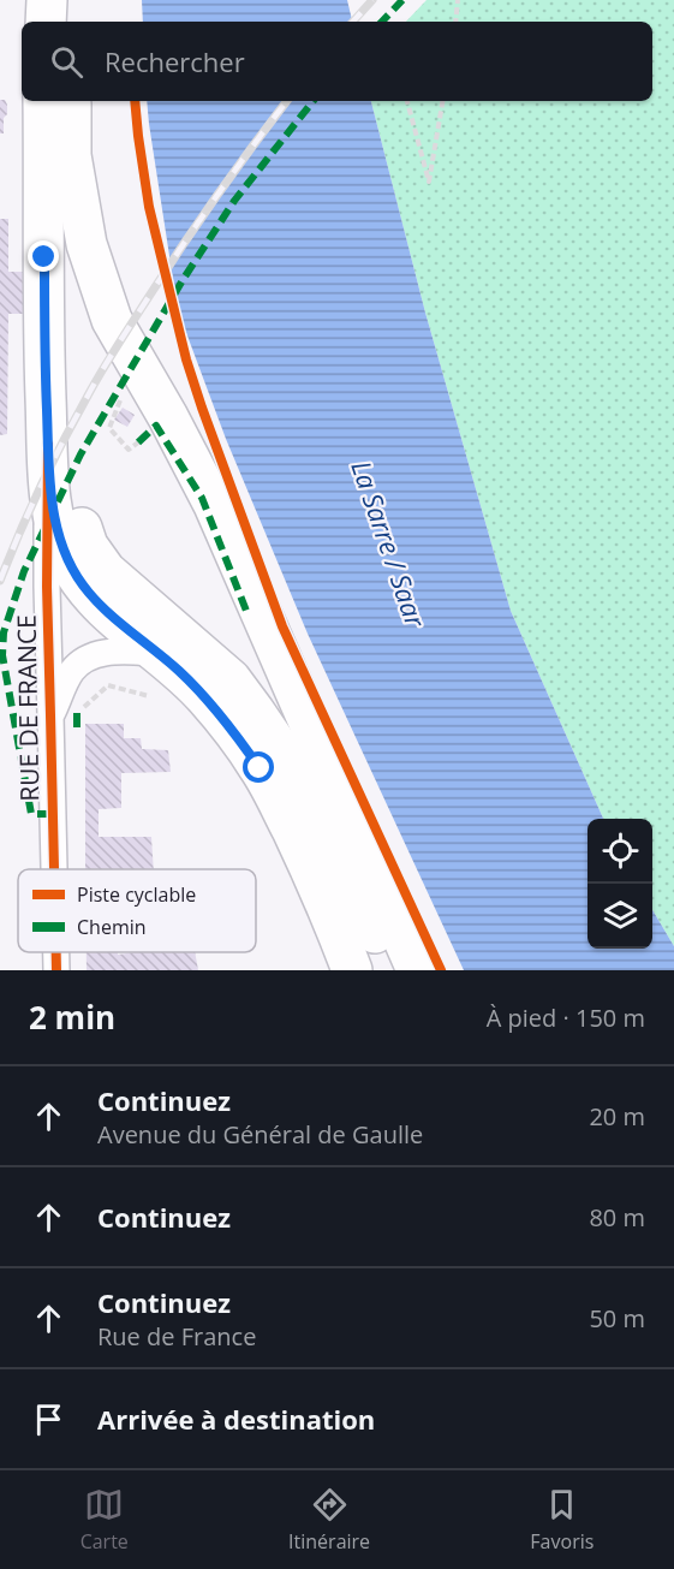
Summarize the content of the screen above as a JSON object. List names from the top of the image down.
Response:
{
  "streets": {
    "main road": ["RUE DE FRANCE"]
  },
  "water": ["La Sarre / Saar"],
  "legend": ["Piste cyclable", "Chemin"],
  "page": {
    "search": "Rechercher",
    "heading": ["2 min", "À pied · 150 m"],
    "list": [
      ["Continuez", "Avenue du Général de Gaulle", "20 m"],
      ["Continuez", "80 m"],
      ["Continuez", "Rue de France", "50 m"],
      "Arrivée à destination"
    ],
    "nav": ["Carte", "Itinéraire", "Favoris"]
  }
}
